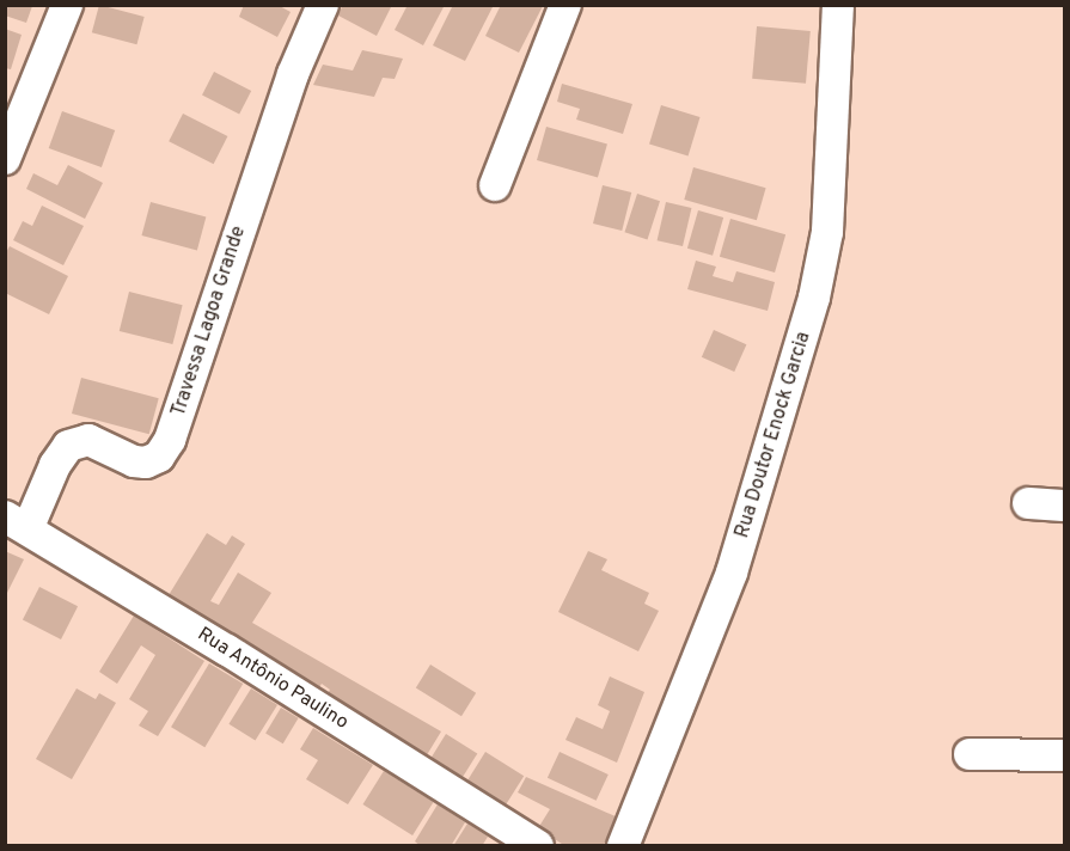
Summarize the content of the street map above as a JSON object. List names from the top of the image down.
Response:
{
  "streets": {
    "street": ["Travessa Lagoa Grande", "Rua Doutor Enock Garcia", "Rua Antônio Paulino"]
  },
  "crossings": [
    ["Travessa Lagoa Grande", "Rua Antônio Paulino"]
  ]
}
